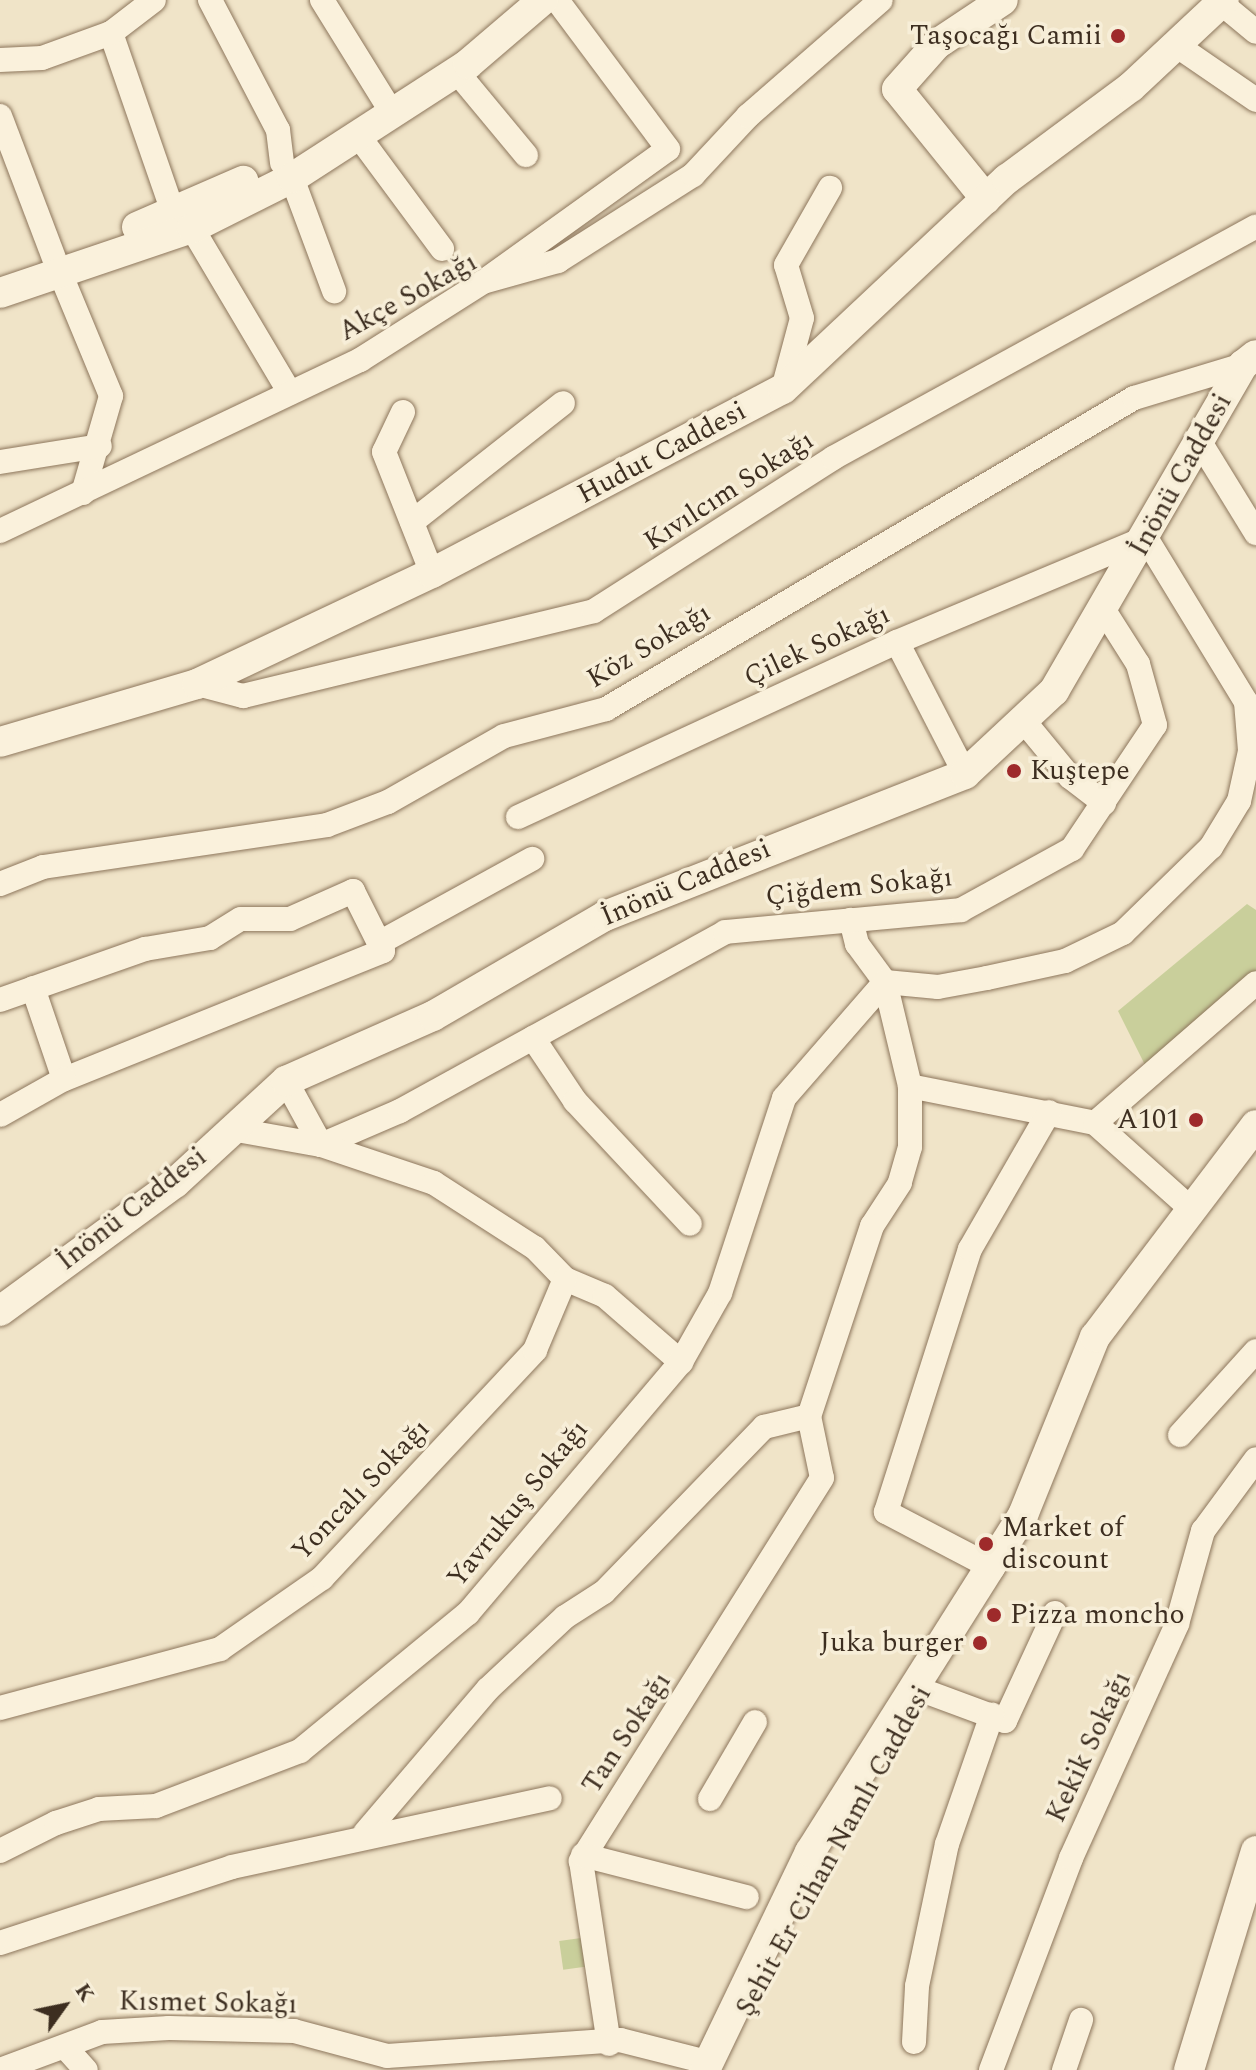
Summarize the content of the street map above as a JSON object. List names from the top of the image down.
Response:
{
  "streets": {
    "street": [
      "Akçe Sokağı",
      "Hudut Caddesi",
      "İnönü Caddesi",
      "Kıvılcım Sokağı",
      "Köz Sokağı",
      "Çilek Sokağı",
      "Çiğdem Sokağı",
      "Yoncalı Sokağı",
      "Yavrukuş Sokağı",
      "Tan Sokağı",
      "Kekik Sokağı",
      "Şehit Er Cihan Namlı Caddesi",
      "Kısmet Sokağı"
    ]
  },
  "crossings": [
    ["Hudut Caddesi", "Kıvılcım Sokağı"],
    ["İnönü Caddesi", "Köz Sokağı"],
    ["İnönü Caddesi", "Çilek Sokağı"],
    ["İnönü Caddesi", "Çiğdem Sokağı"],
    ["Şehit Er Cihan Namlı Caddesi", "Kısmet Sokağı"]
  ],
  "places": [
    "Taşocağı Camii",
    "Kuştepe",
    "A101",
    "Market of discount",
    "Pizza moncho",
    "Juka burger"
  ],
  "north": "top right"
}
